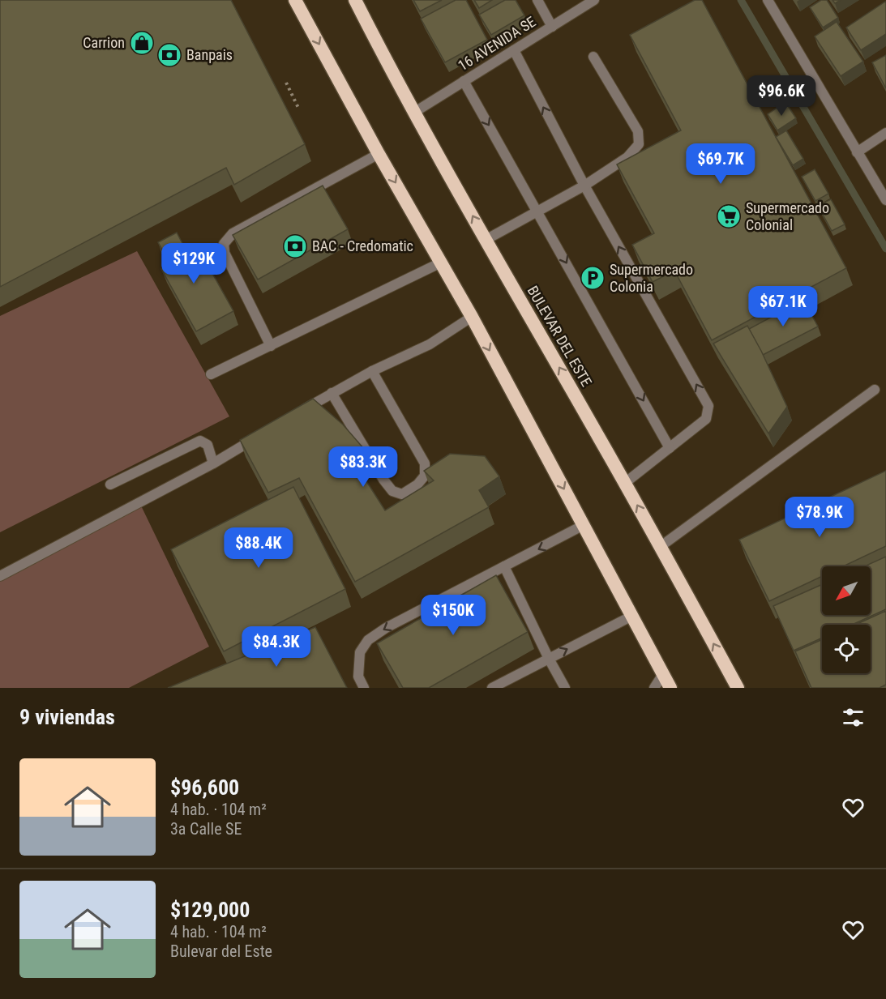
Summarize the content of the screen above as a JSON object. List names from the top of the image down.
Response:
{
  "streets": {
    "highway": ["BULEVAR DEL ESTE"],
    "street": ["16 AVENIDA SE"]
  },
  "crossings": [
    ["16 AVENIDA SE", "BULEVAR DEL ESTE"]
  ],
  "places": {
    "shop": ["Carrion"],
    "bank": ["Banpais", "BAC - Credomatic"],
    "supermarket": ["Supermercado Colonial"],
    "parking": ["Supermercado Colonia"]
  },
  "north": "bottom left",
  "page": {
    "price": [
      "$96.6K",
      "$69.7K",
      "$129K",
      "$67.1K",
      "$83.3K",
      "$78.9K",
      "$88.4K",
      "$150K",
      "$84.3K"
    ],
    "heading": "9 viviendas",
    "list": [
      {
        "name": "$96,600",
        "note": "4 hab. · 104 m² · 3a Calle SE"
      },
      {
        "name": "$129,000",
        "note": "4 hab. · 104 m² · Bulevar del Este"
      }
    ]
  }
}
